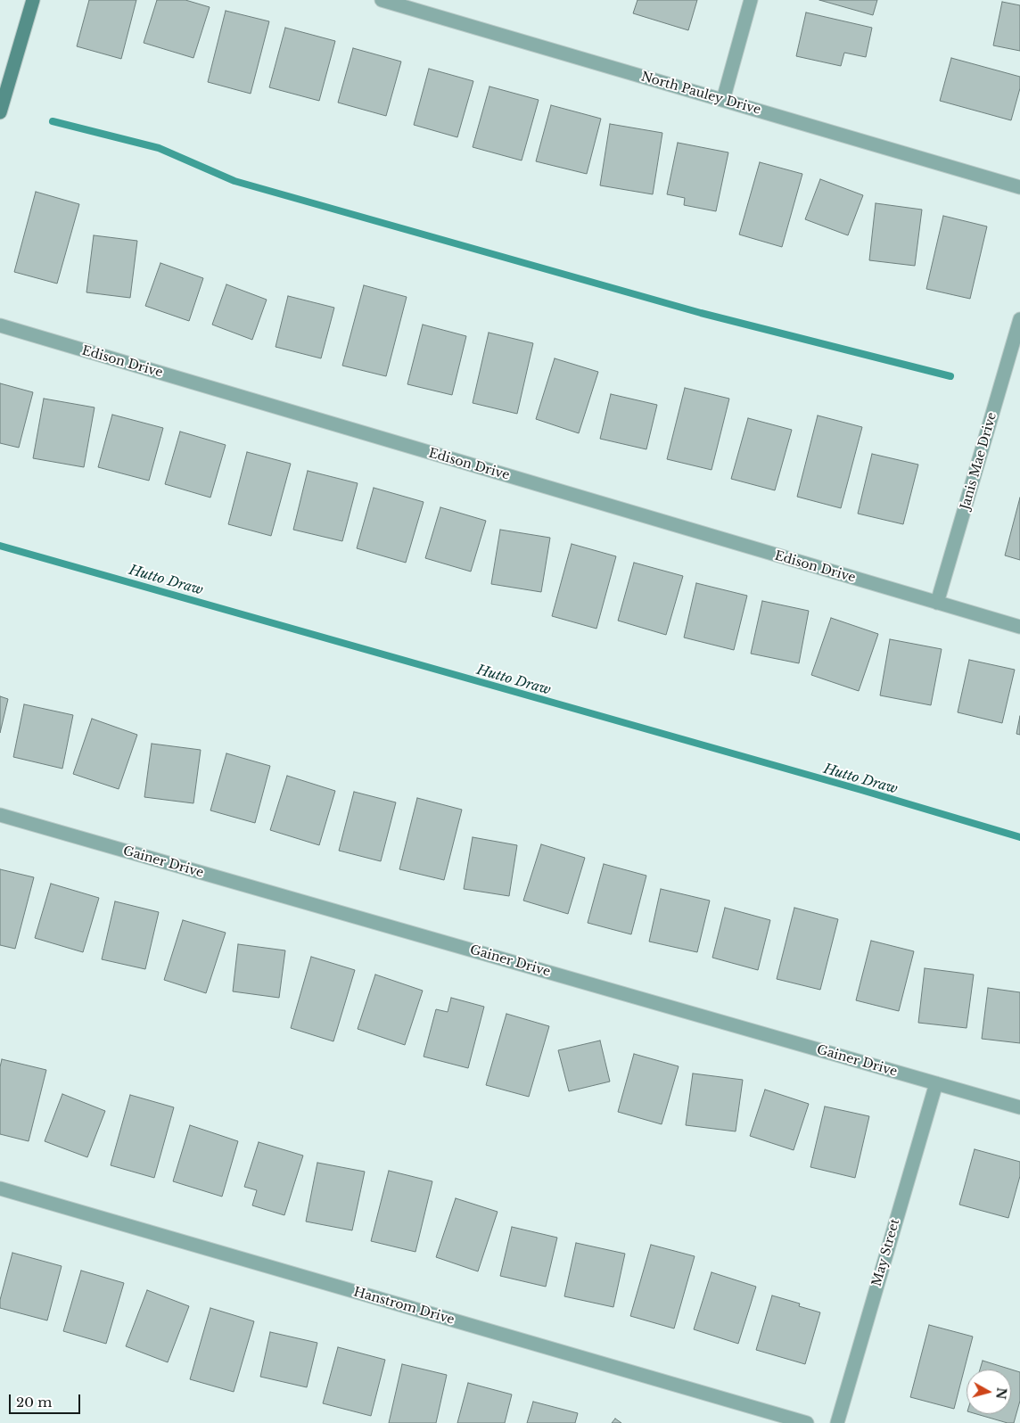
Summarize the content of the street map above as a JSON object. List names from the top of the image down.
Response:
{
  "streets": {
    "street": [
      "North Pauley Drive",
      "Edison Drive",
      "Janis Mae Drive",
      "Gainer Drive",
      "May Street",
      "Hanstrom Drive"
    ]
  },
  "crossings": [
    ["Edison Drive", "Janis Mae Drive"],
    ["Gainer Drive", "May Street"]
  ],
  "water": ["Hutto Draw"],
  "scale_bar": "20 m",
  "north": "right"
}
